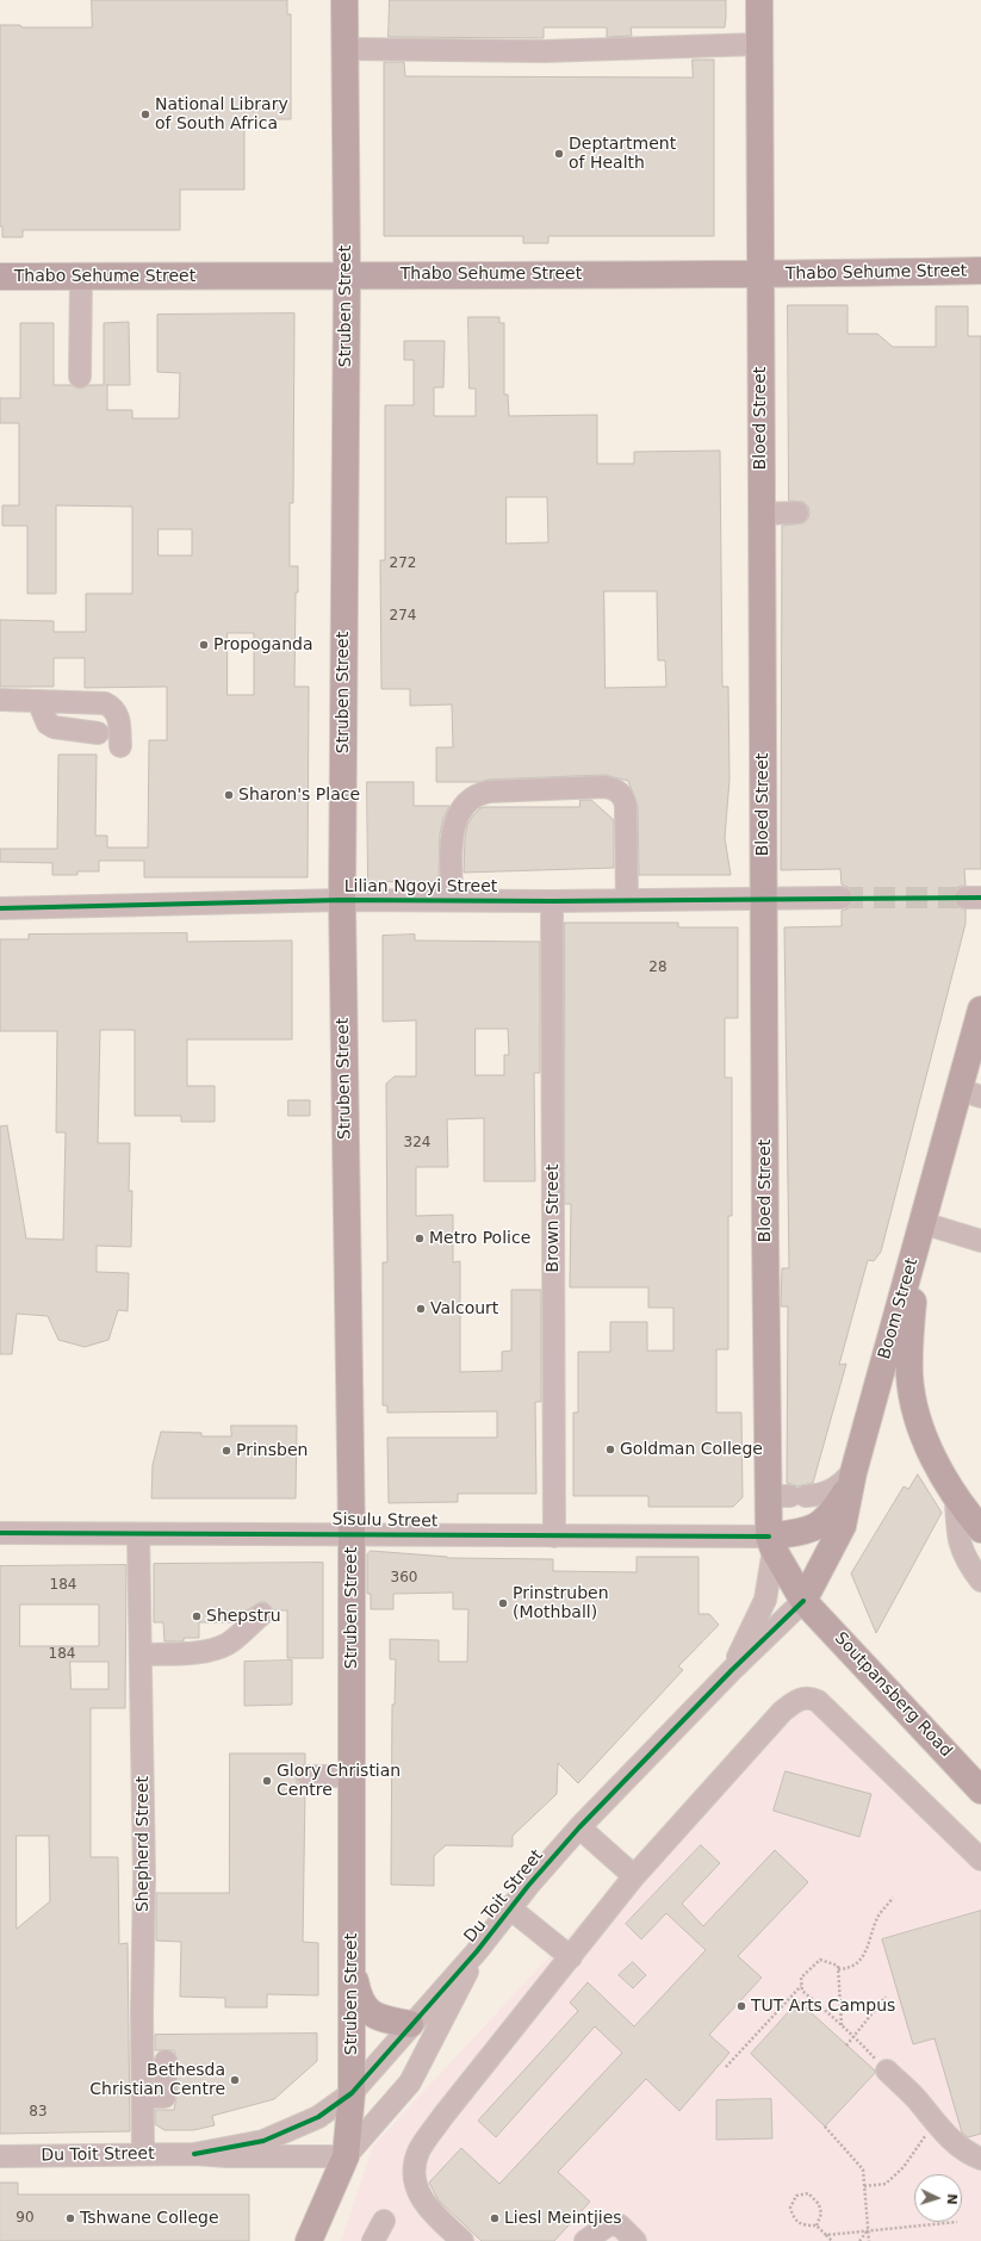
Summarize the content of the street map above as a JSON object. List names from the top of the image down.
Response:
{
  "streets": {
    "main road": [
      "Thabo Sehume Street",
      "Struben Street",
      "Bloed Street",
      "Boom Street",
      "Soutpansberg Road"
    ],
    "street": [
      "Lilian Ngoyi Street",
      "Brown Street",
      "Sisulu Street",
      "Shepherd Street",
      "Du Toit Street"
    ]
  },
  "crossings": [
    ["Thabo Sehume Street", "Struben Street"],
    ["Thabo Sehume Street", "Bloed Street"],
    ["Struben Street", "Lilian Ngoyi Street"],
    ["Struben Street", "Sisulu Street"],
    ["Struben Street", "Du Toit Street"],
    ["Bloed Street", "Lilian Ngoyi Street"],
    ["Bloed Street", "Sisulu Street"],
    ["Bloed Street", "Du Toit Street"],
    ["Lilian Ngoyi Street", "Brown Street"],
    ["Brown Street", "Sisulu Street"],
    ["Boom Street", "Soutpansberg Road"],
    ["Boom Street", "Du Toit Street"],
    ["Sisulu Street", "Shepherd Street"],
    ["Sisulu Street", "Du Toit Street"],
    ["Soutpansberg Road", "Du Toit Street"],
    ["Shepherd Street", "Du Toit Street"]
  ],
  "places": [
    "National Library of South Africa",
    "Deptartment of Health",
    "Propoganda",
    "Sharon's Place",
    "Metro Police",
    "Valcourt",
    "Goldman College",
    "Prinsben",
    "Prinstruben (Mothball)",
    "Shepstru",
    "Glory Christian Centre",
    "TUT Arts Campus",
    "Bethesda Christian Centre",
    "Tshwane College",
    "Liesl Meintjies"
  ],
  "house_numbers": [
    "272",
    "274",
    "28",
    "324",
    "360",
    "184",
    "184",
    "83",
    "90"
  ],
  "north": "right"
}
